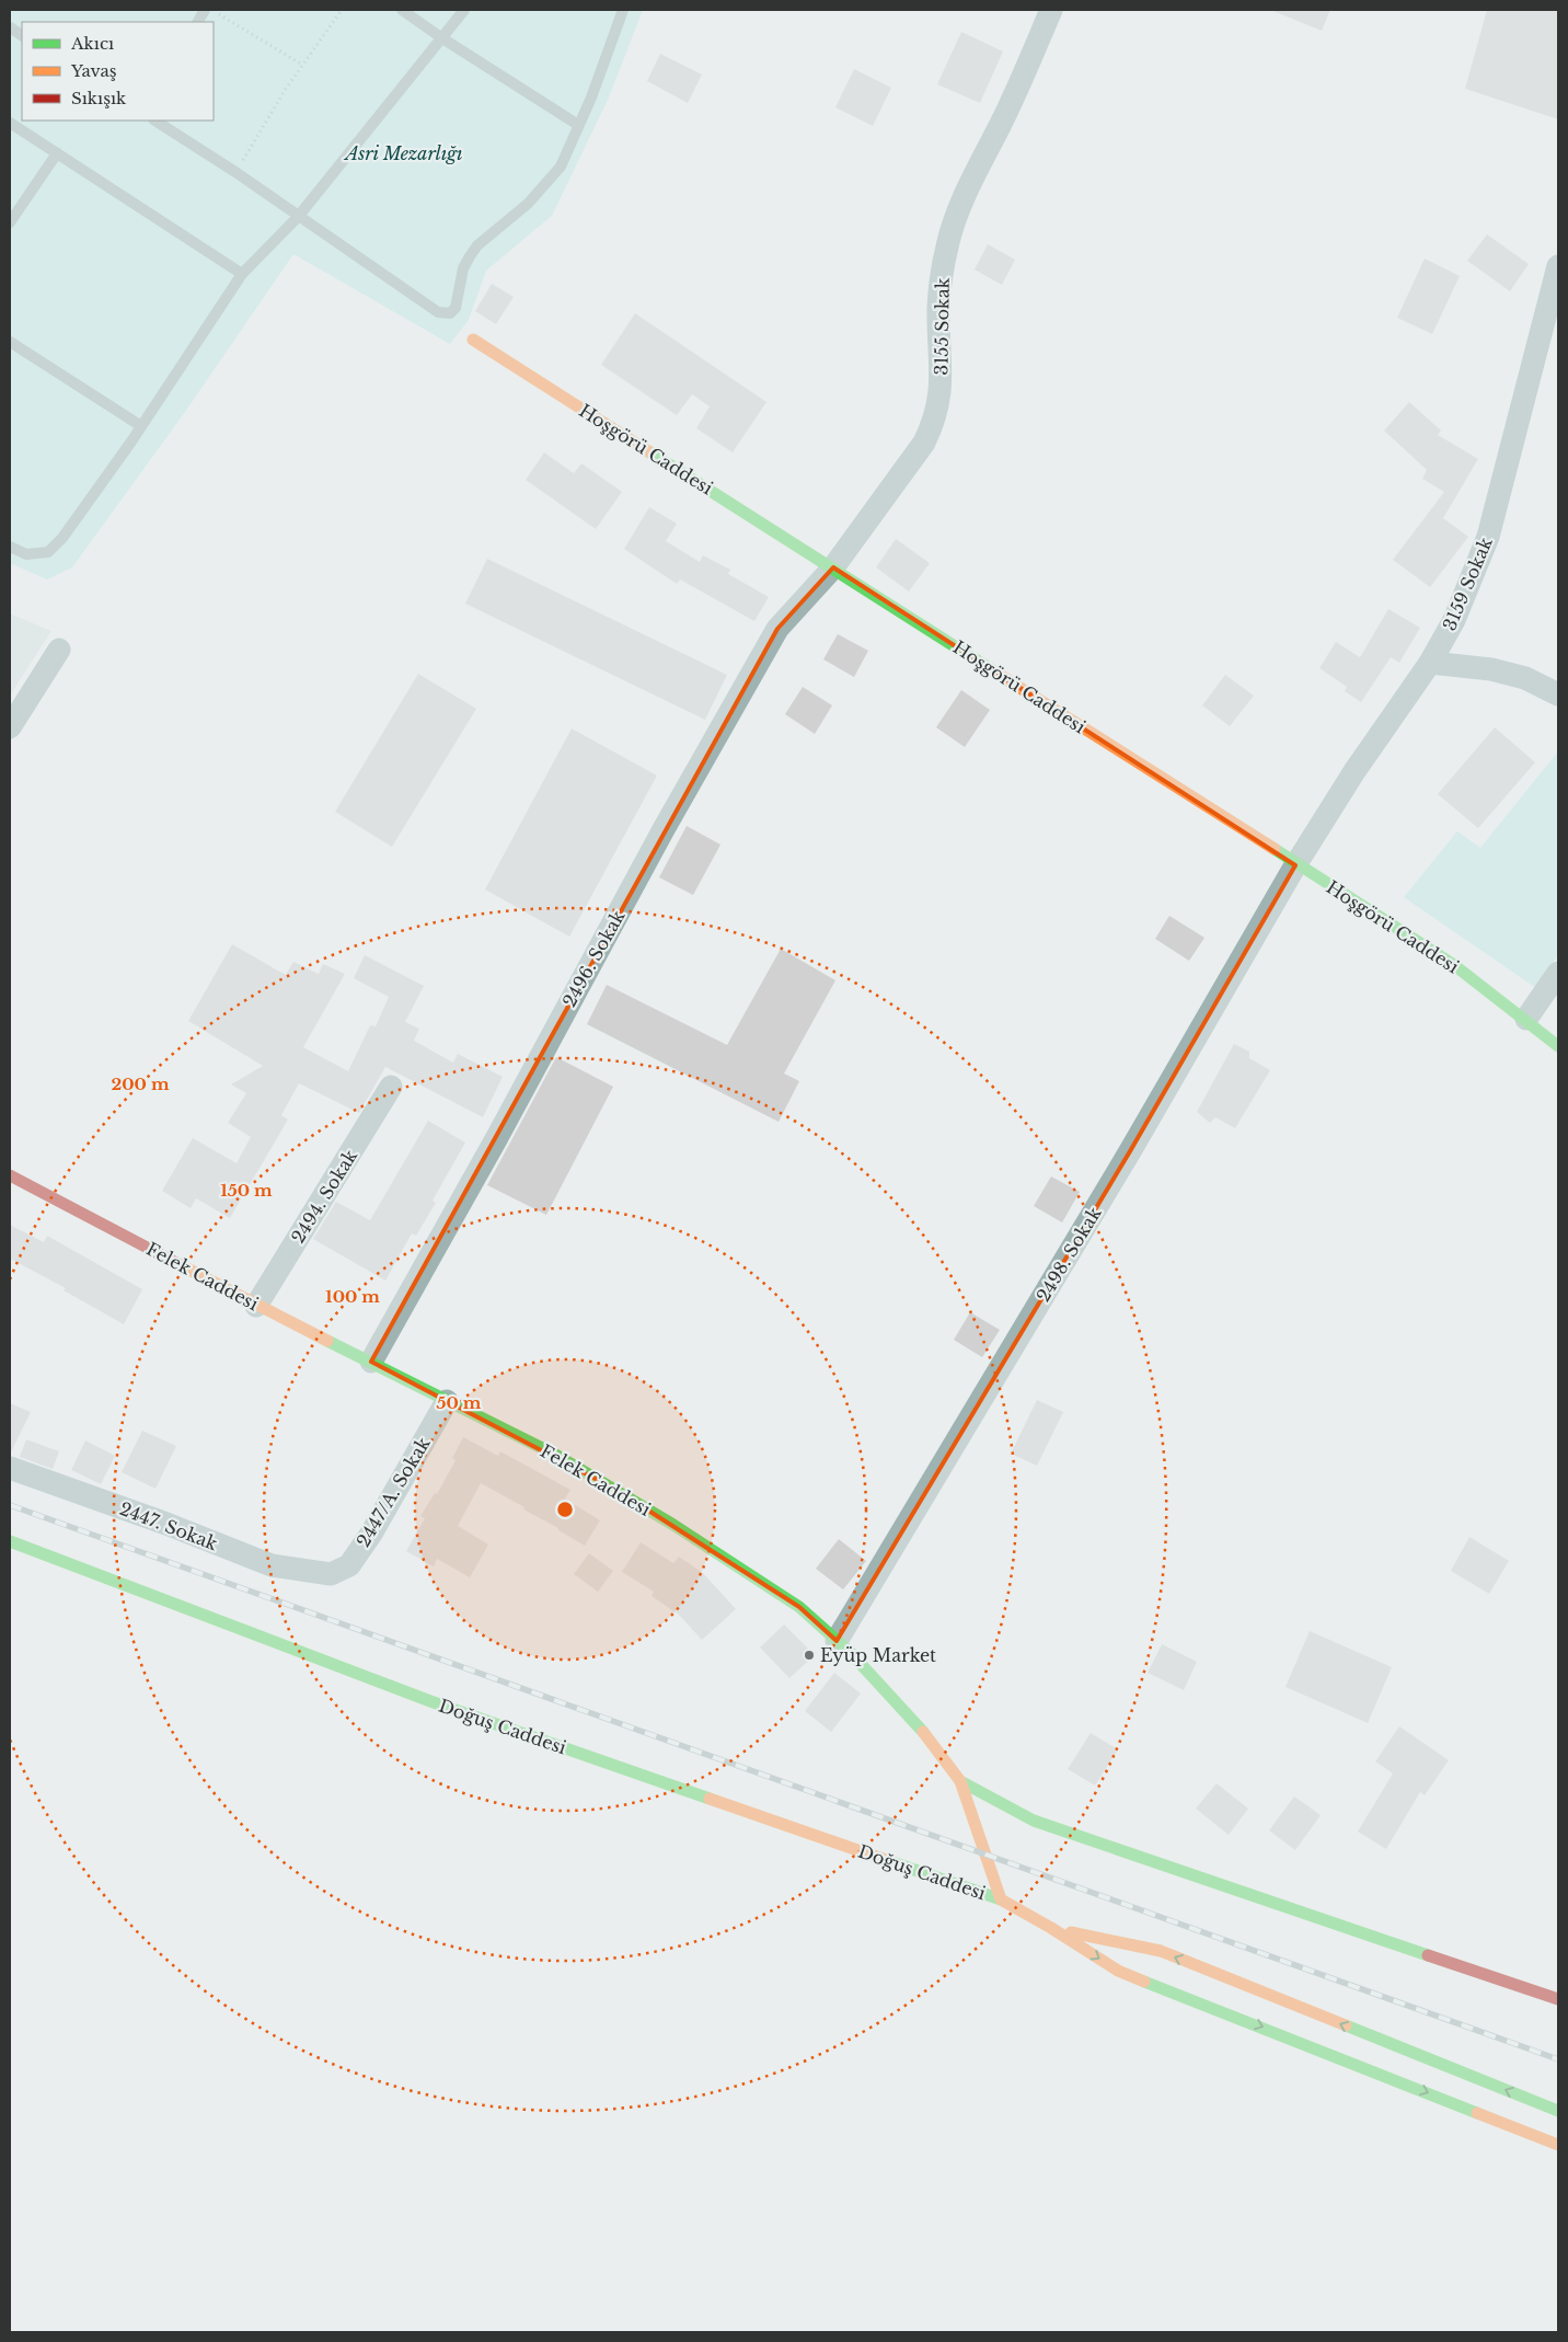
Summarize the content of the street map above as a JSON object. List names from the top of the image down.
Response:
{
  "streets": {
    "street": [
      "3155 Sokak",
      "Hoşgörü Caddesi",
      "3159 Sokak",
      "2496. Sokak",
      "2494. Sokak",
      "2498. Sokak",
      "Felek Caddesi",
      "2447/A. Sokak",
      "2447. Sokak",
      "Doğuş Caddesi"
    ]
  },
  "crossings": [
    ["3155 Sokak", "Hoşgörü Caddesi"],
    ["3155 Sokak", "2496. Sokak"],
    ["Hoşgörü Caddesi", "3159 Sokak"],
    ["Hoşgörü Caddesi", "2496. Sokak"],
    ["Hoşgörü Caddesi", "2498. Sokak"],
    ["3159 Sokak", "2498. Sokak"],
    ["2496. Sokak", "Felek Caddesi"],
    ["2494. Sokak", "Felek Caddesi"],
    ["2498. Sokak", "Felek Caddesi"],
    ["Felek Caddesi", "2447/A. Sokak"],
    ["Felek Caddesi", "Doğuş Caddesi"],
    ["2447/A. Sokak", "2447. Sokak"]
  ],
  "parks": ["Asri Mezarlığı"],
  "places": ["Eyüp Market"],
  "legend": ["Akıcı", "Yavaş", "Sıkışık"],
  "rings": [
    "200 m",
    "150 m",
    "100 m",
    "50 m"
  ]
}
